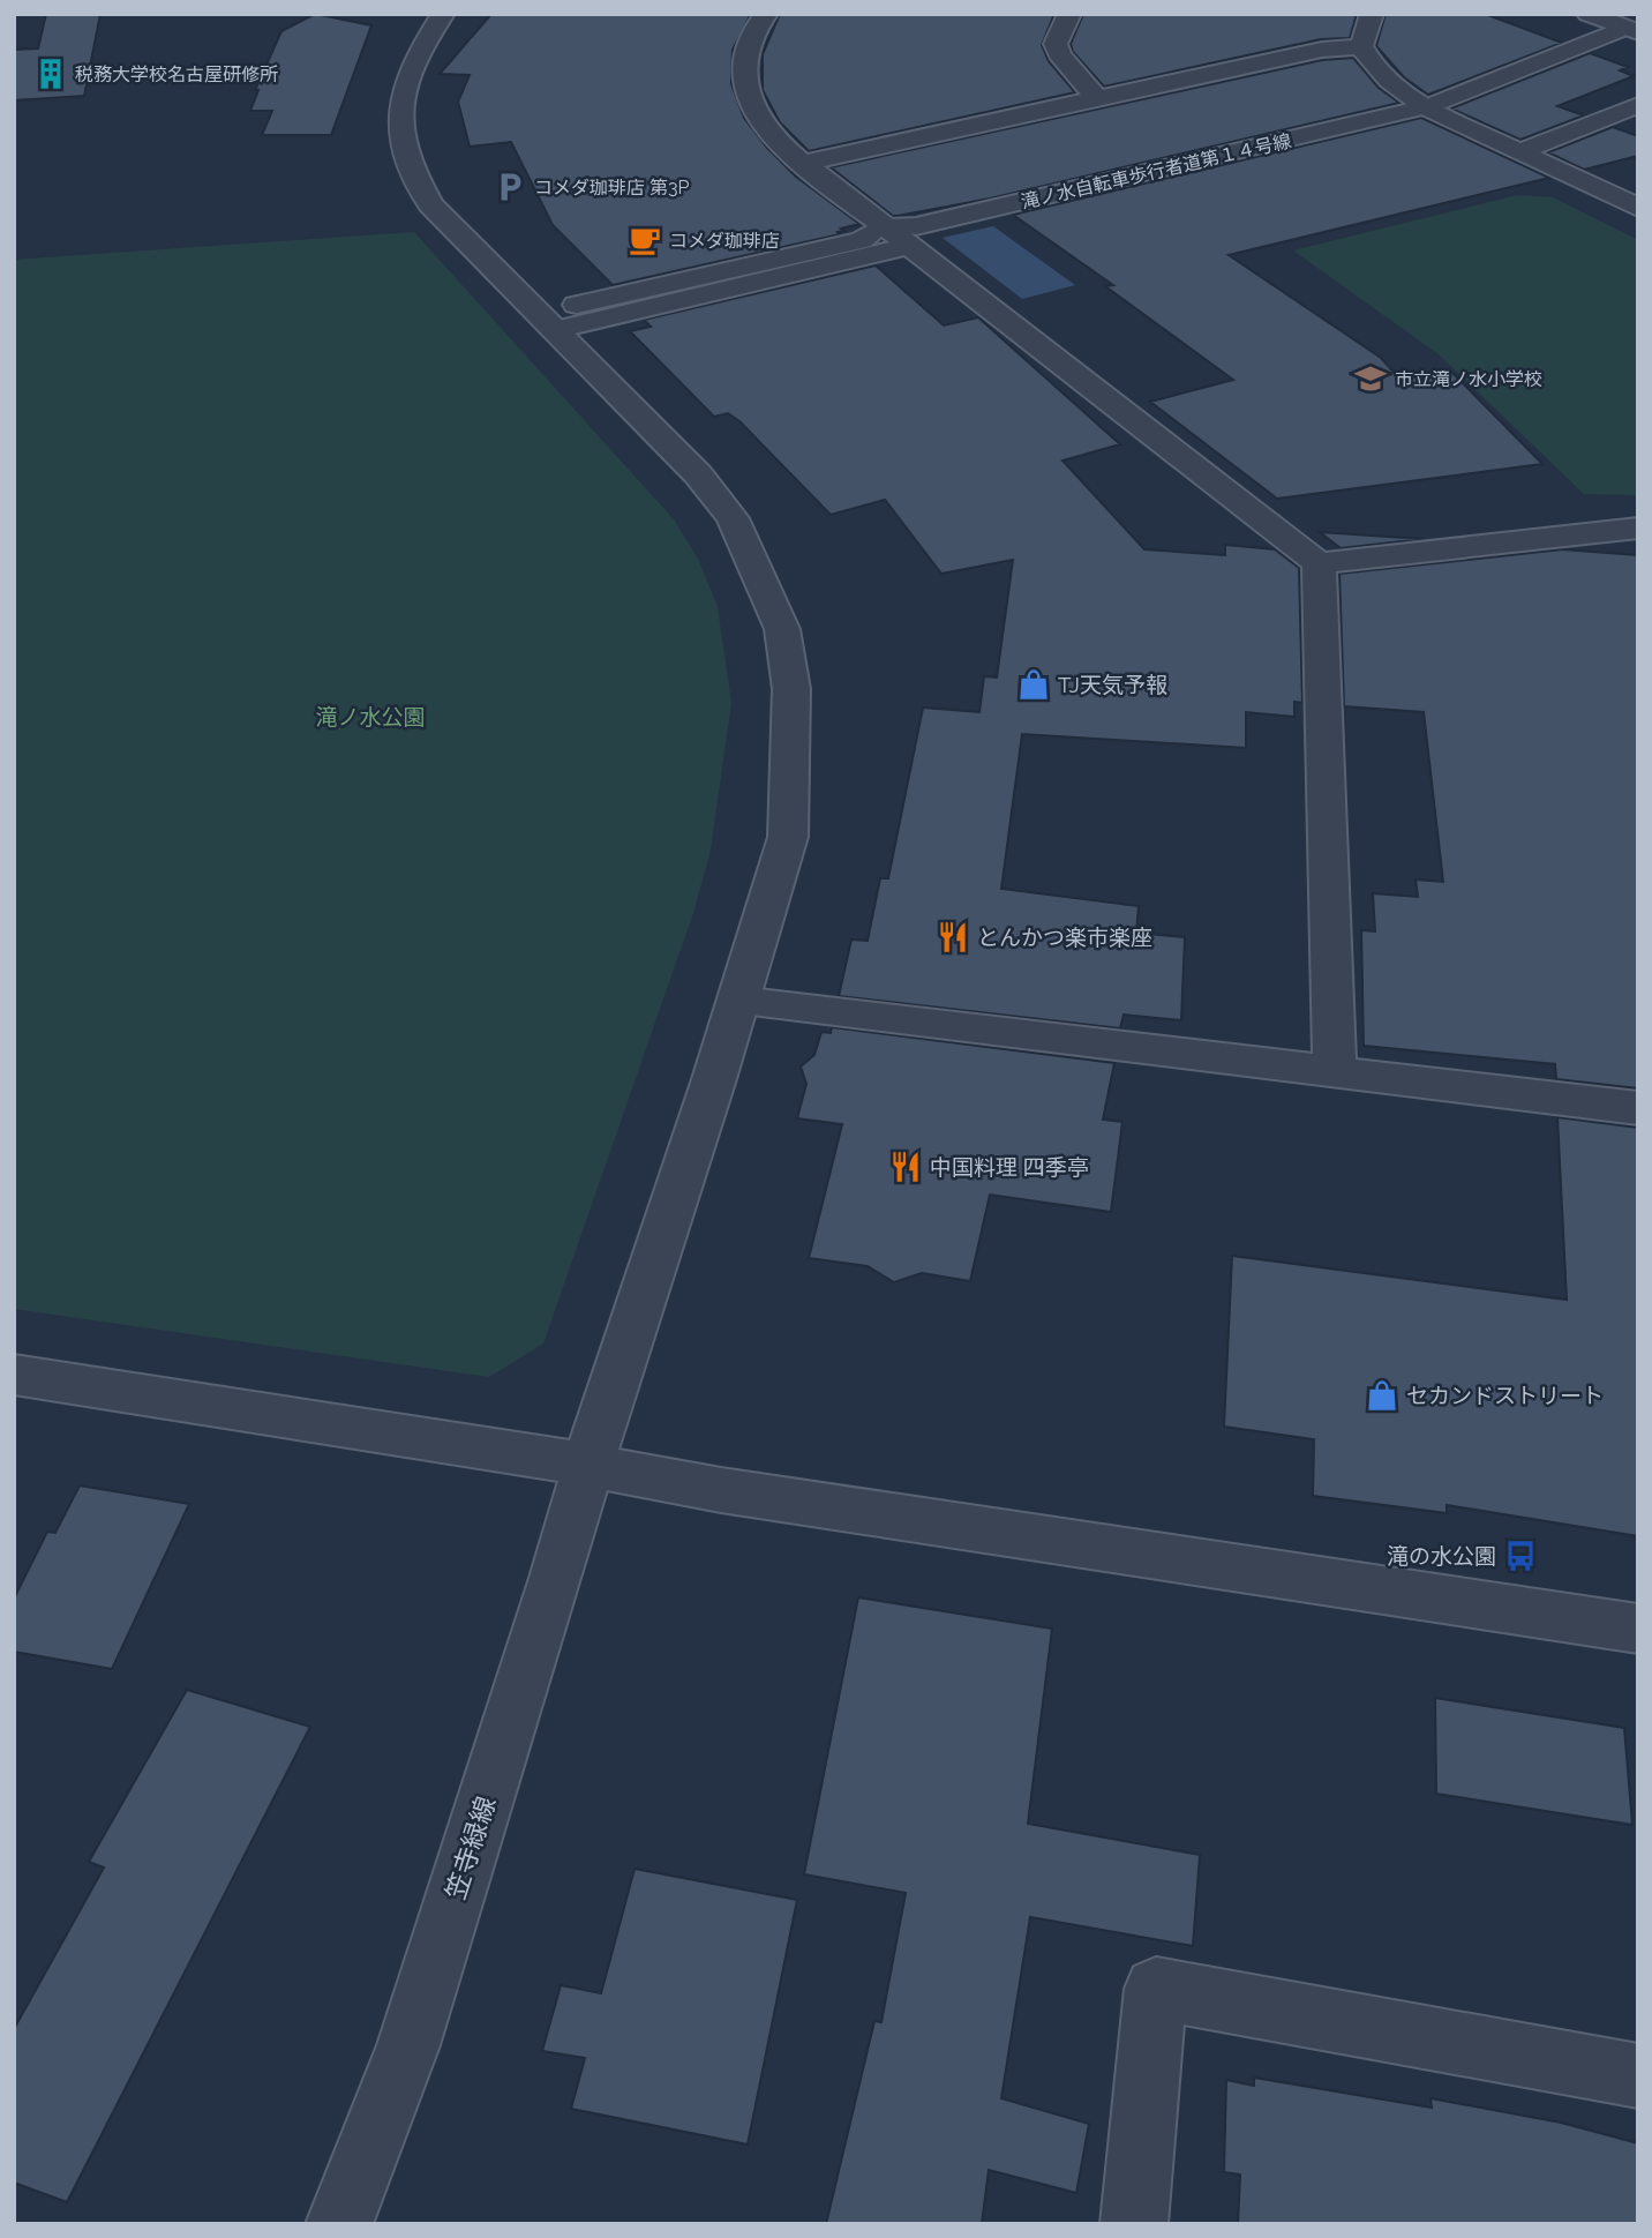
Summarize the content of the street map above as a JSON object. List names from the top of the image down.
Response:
{
  "streets": {
    "street": ["滝ノ水自転車歩行者道第１４号線", "笠寺緑線"]
  },
  "parks": ["滝ノ水公園"],
  "places": {
    "building": ["税務大学校名古屋研修所"],
    "parking": ["コメダ珈琲店 第3P"],
    "cafe": ["コメダ珈琲店"],
    "school or university": ["市立滝ノ水小学校"],
    "shop": ["TJ天気予報", "セカンドストリート"],
    "restaurant": ["とんかつ楽市楽座", "中国料理 四季亭"],
    "bus stop": ["滝の水公園"]
  }
}
